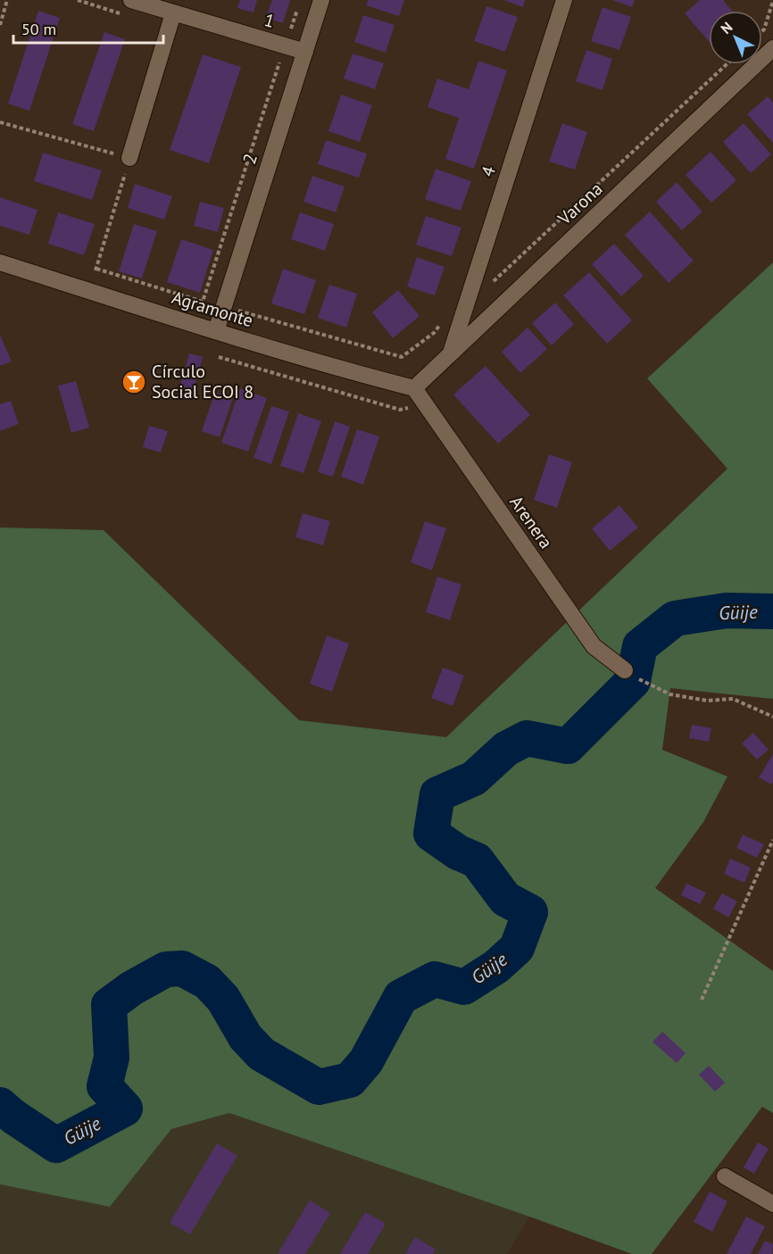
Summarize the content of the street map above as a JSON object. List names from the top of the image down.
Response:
{
  "streets": {
    "street": [
      "1",
      "2",
      "4",
      "Varona",
      "Agramonte",
      "Arenera"
    ]
  },
  "crossings": [
    ["1", "2"],
    ["2", "Agramonte"],
    ["4", "Varona"],
    ["Varona", "Agramonte"],
    ["Varona", "Arenera"],
    ["Agramonte", "Arenera"]
  ],
  "water": ["Güije"],
  "places": {
    "bar": ["Círculo Social ECOI 8"]
  },
  "scale_bar": "50 m",
  "north": "top left"
}
